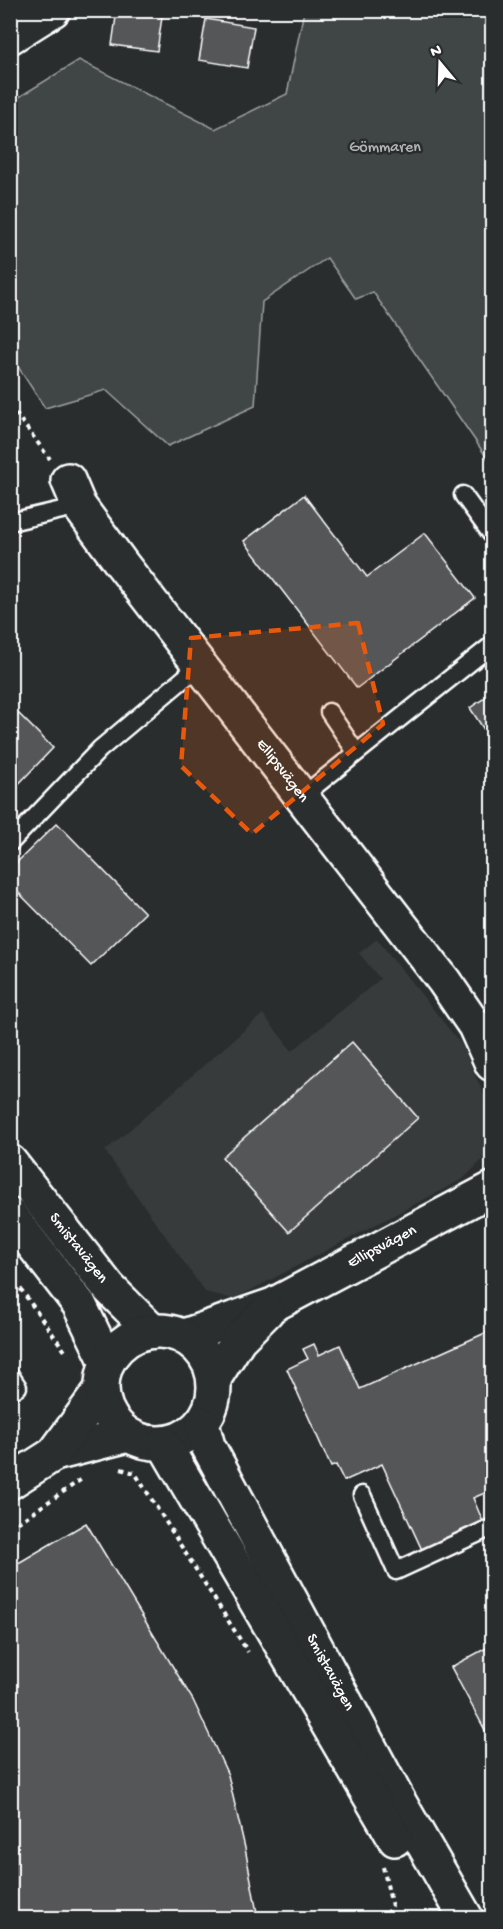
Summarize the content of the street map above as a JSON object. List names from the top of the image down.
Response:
{
  "streets": {
    "street": ["Ellipsvägen", "Smistavägen"]
  },
  "crossings": [
    ["Ellipsvägen", "Smistavägen"]
  ],
  "parks": ["Gömmaren"],
  "north": "top"
}
